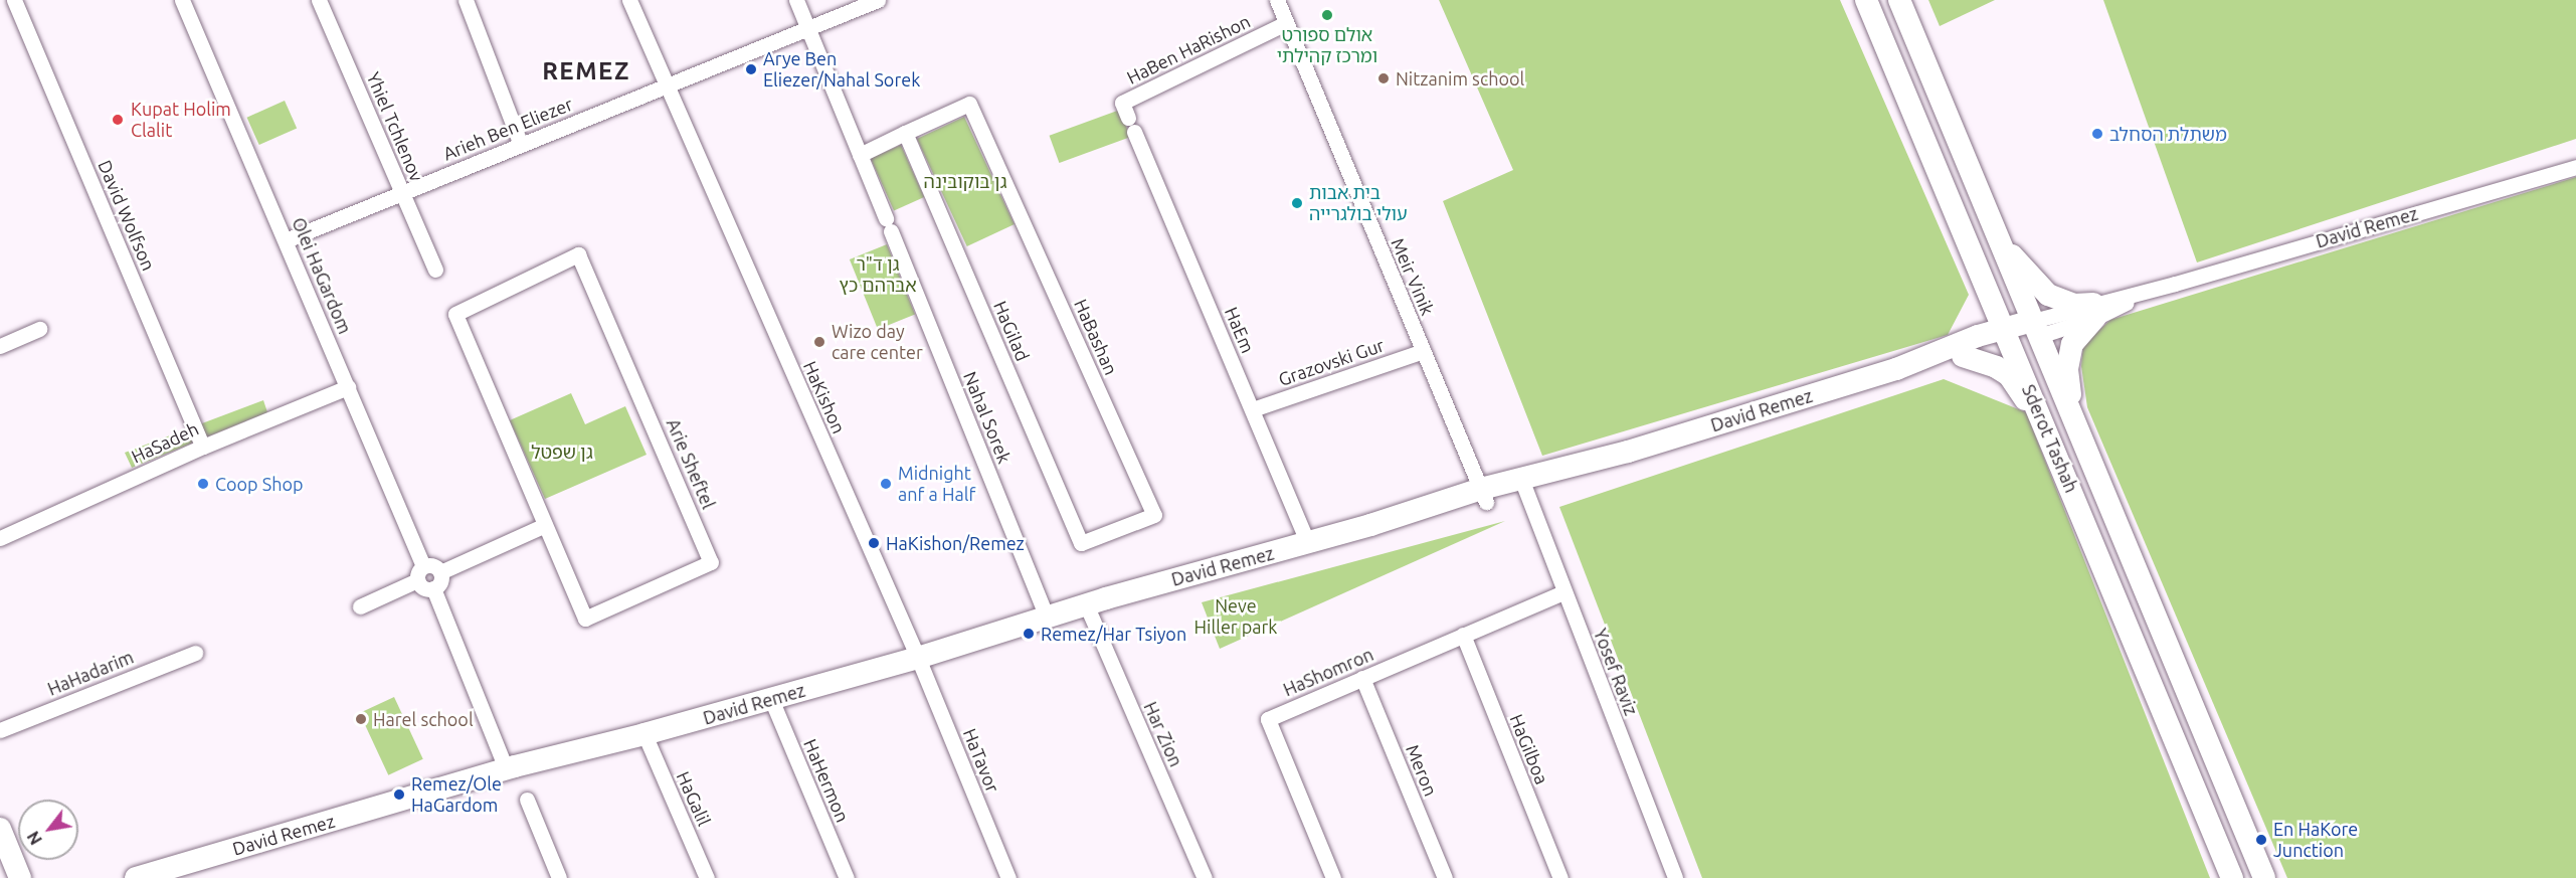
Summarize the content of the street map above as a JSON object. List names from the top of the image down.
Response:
{
  "streets": {
    "main road": ["David Remez", "Sderot Tashah"],
    "street": [
      "HaBen HaRishon",
      "Yhiel Tchlenov",
      "Arieh Ben Eliezer",
      "David Wolfson",
      "Olei HaGardom",
      "Meir Vinik",
      "HaEm",
      "HaGilad",
      "HaBashan",
      "Grazovski Gur",
      "HaKishon",
      "Nahal Sorek",
      "HaSadeh",
      "Arie Sheftel",
      "HaShomron",
      "Yosef Raviz",
      "HaHadarim",
      "Har Zion",
      "HaGilboa",
      "HaTavor",
      "Meron",
      "HaHermon",
      "HaGalil"
    ]
  },
  "crossings": [
    ["HaBen HaRishon", "Meir Vinik"],
    ["HaBen HaRishon", "HaEm"],
    ["Yhiel Tchlenov", "Arieh Ben Eliezer"],
    ["Arieh Ben Eliezer", "Olei HaGardom"],
    ["Arieh Ben Eliezer", "HaKishon"],
    ["Arieh Ben Eliezer", "Nahal Sorek"],
    ["David Wolfson", "HaSadeh"],
    ["David Remez", "Meir Vinik"],
    ["David Remez", "HaEm"],
    ["David Remez", "HaKishon"],
    ["David Remez", "Nahal Sorek"],
    ["David Remez", "Sderot Tashah"],
    ["David Remez", "Yosef Raviz"],
    ["David Remez", "Har Zion"],
    ["David Remez", "HaTavor"],
    ["David Remez", "HaHermon"],
    ["David Remez", "HaGalil"],
    ["Olei HaGardom", "HaSadeh"],
    ["Meir Vinik", "Grazovski Gur"],
    ["HaEm", "Grazovski Gur"],
    ["HaGilad", "HaBashan"],
    ["HaKishon", "HaTavor"],
    ["HaShomron", "Yosef Raviz"],
    ["HaShomron", "HaGilboa"],
    ["HaShomron", "Meron"]
  ],
  "districts": ["REMEZ"],
  "parks": [
    "גן בוקובינה",
    "גן ד\"ר אברהם כץ",
    "גן שפטל",
    "Neve Hiller park"
  ],
  "places": [
    "אולם ספורט ומרכז קהילתי",
    "Arye Ben Eliezer/Nahal Sorek",
    "Nitzanim school",
    "Kupat Holim Clalit",
    "משתלת הסחלב",
    "בית אבות עולי בולגרייה",
    "Wizo day care center",
    "Coop Shop",
    "Midnight anf a Half",
    "HaKishon/Remez",
    "Remez/Har Tsiyon",
    "Harel school",
    "Remez/Ole HaGardom",
    "En HaKore Junction"
  ],
  "north": "bottom left"
}
